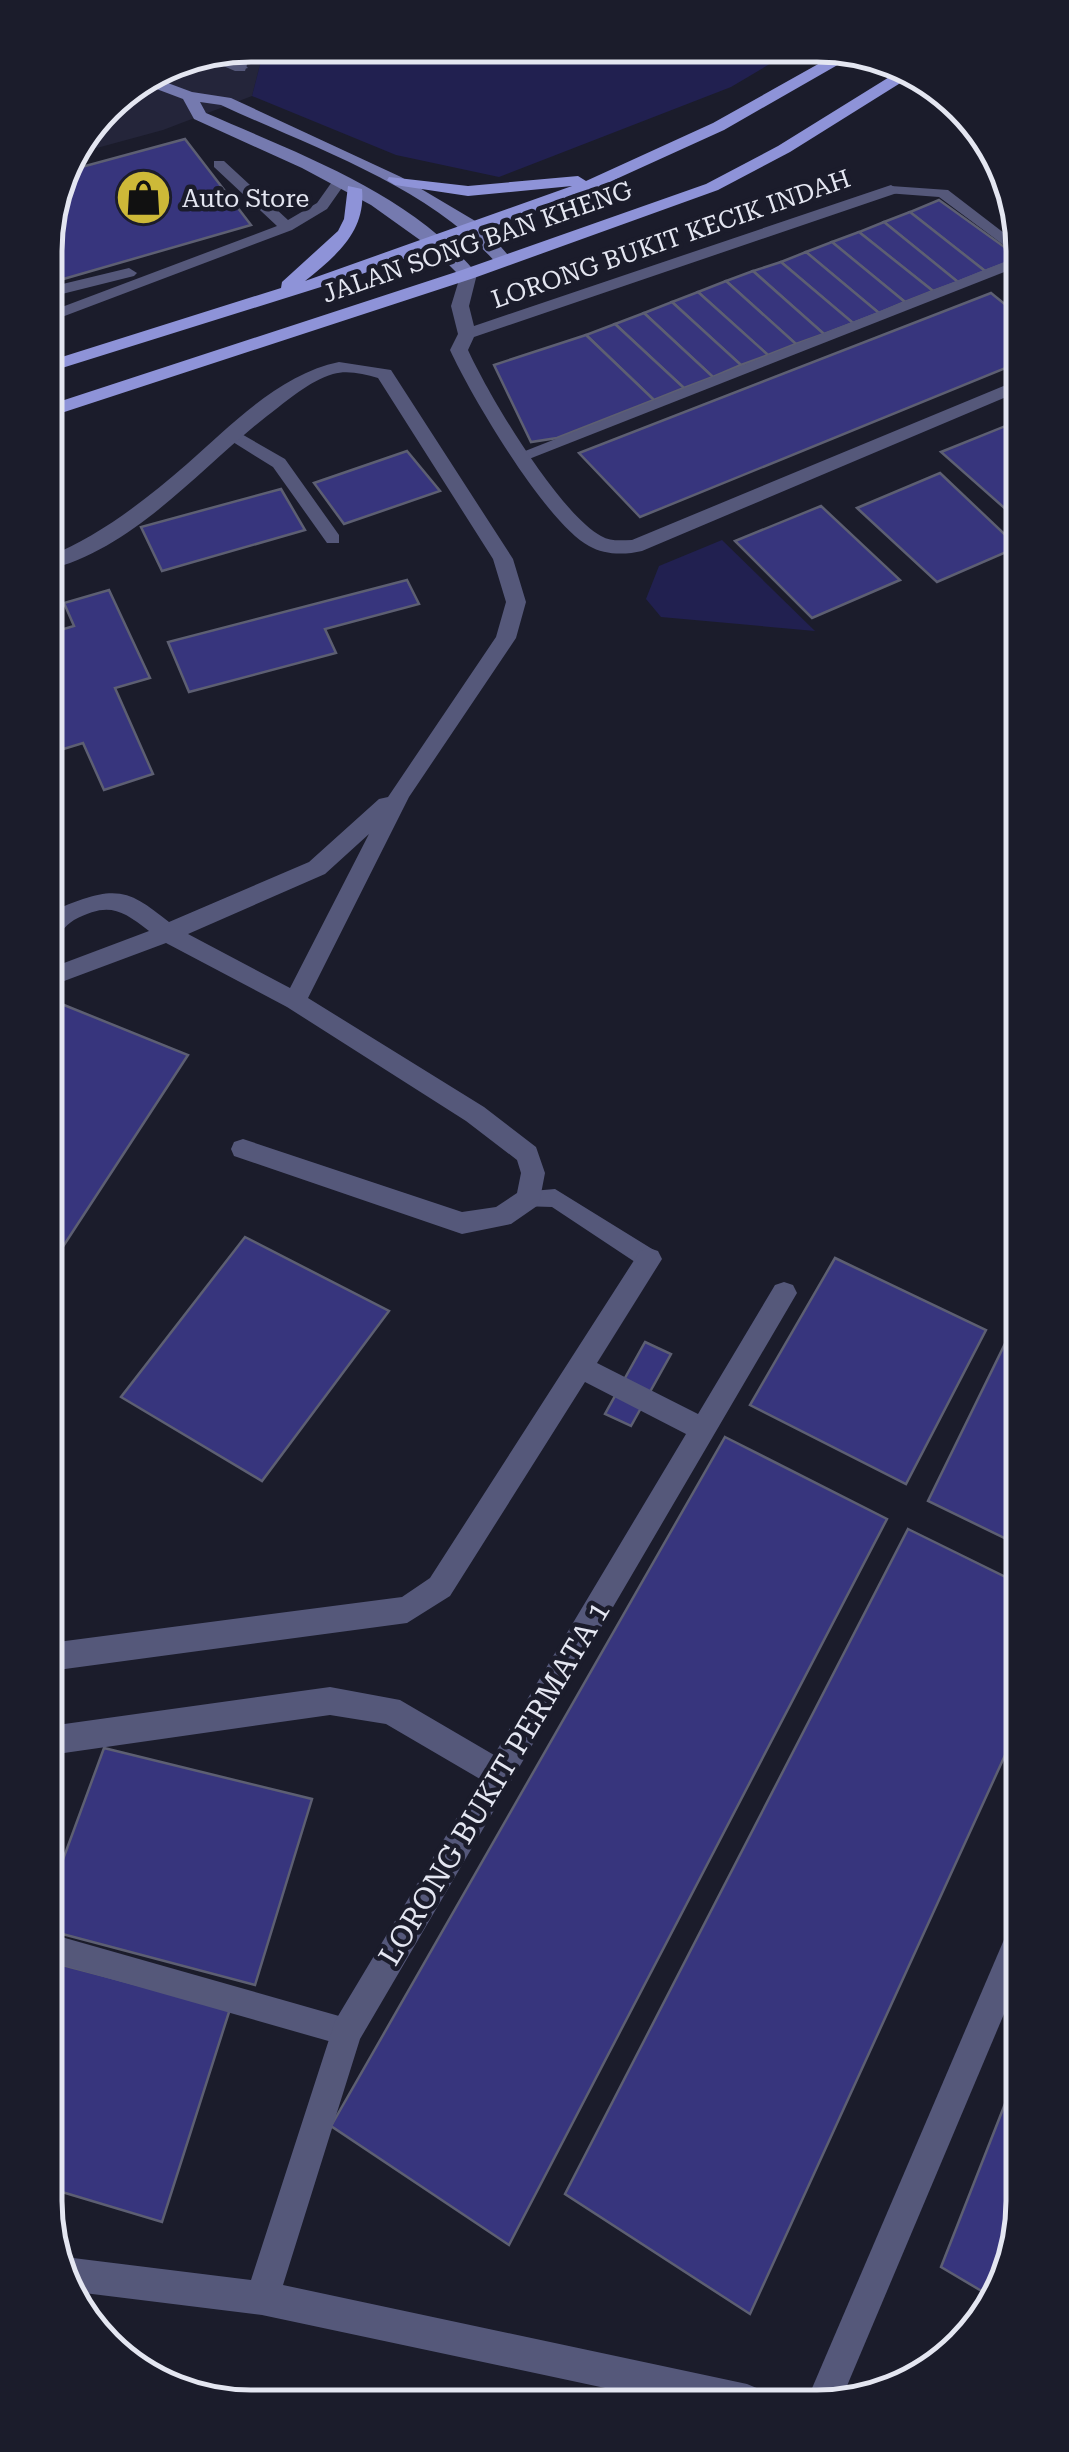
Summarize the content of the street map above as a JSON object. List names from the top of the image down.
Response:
{
  "streets": {
    "main road": ["JALAN SONG BAN KHENG"],
    "street": ["LORONG BUKIT KECIK INDAH", "LORONG BUKIT PERMATA 1"]
  },
  "places": {
    "shop": ["Auto Store"]
  }
}
